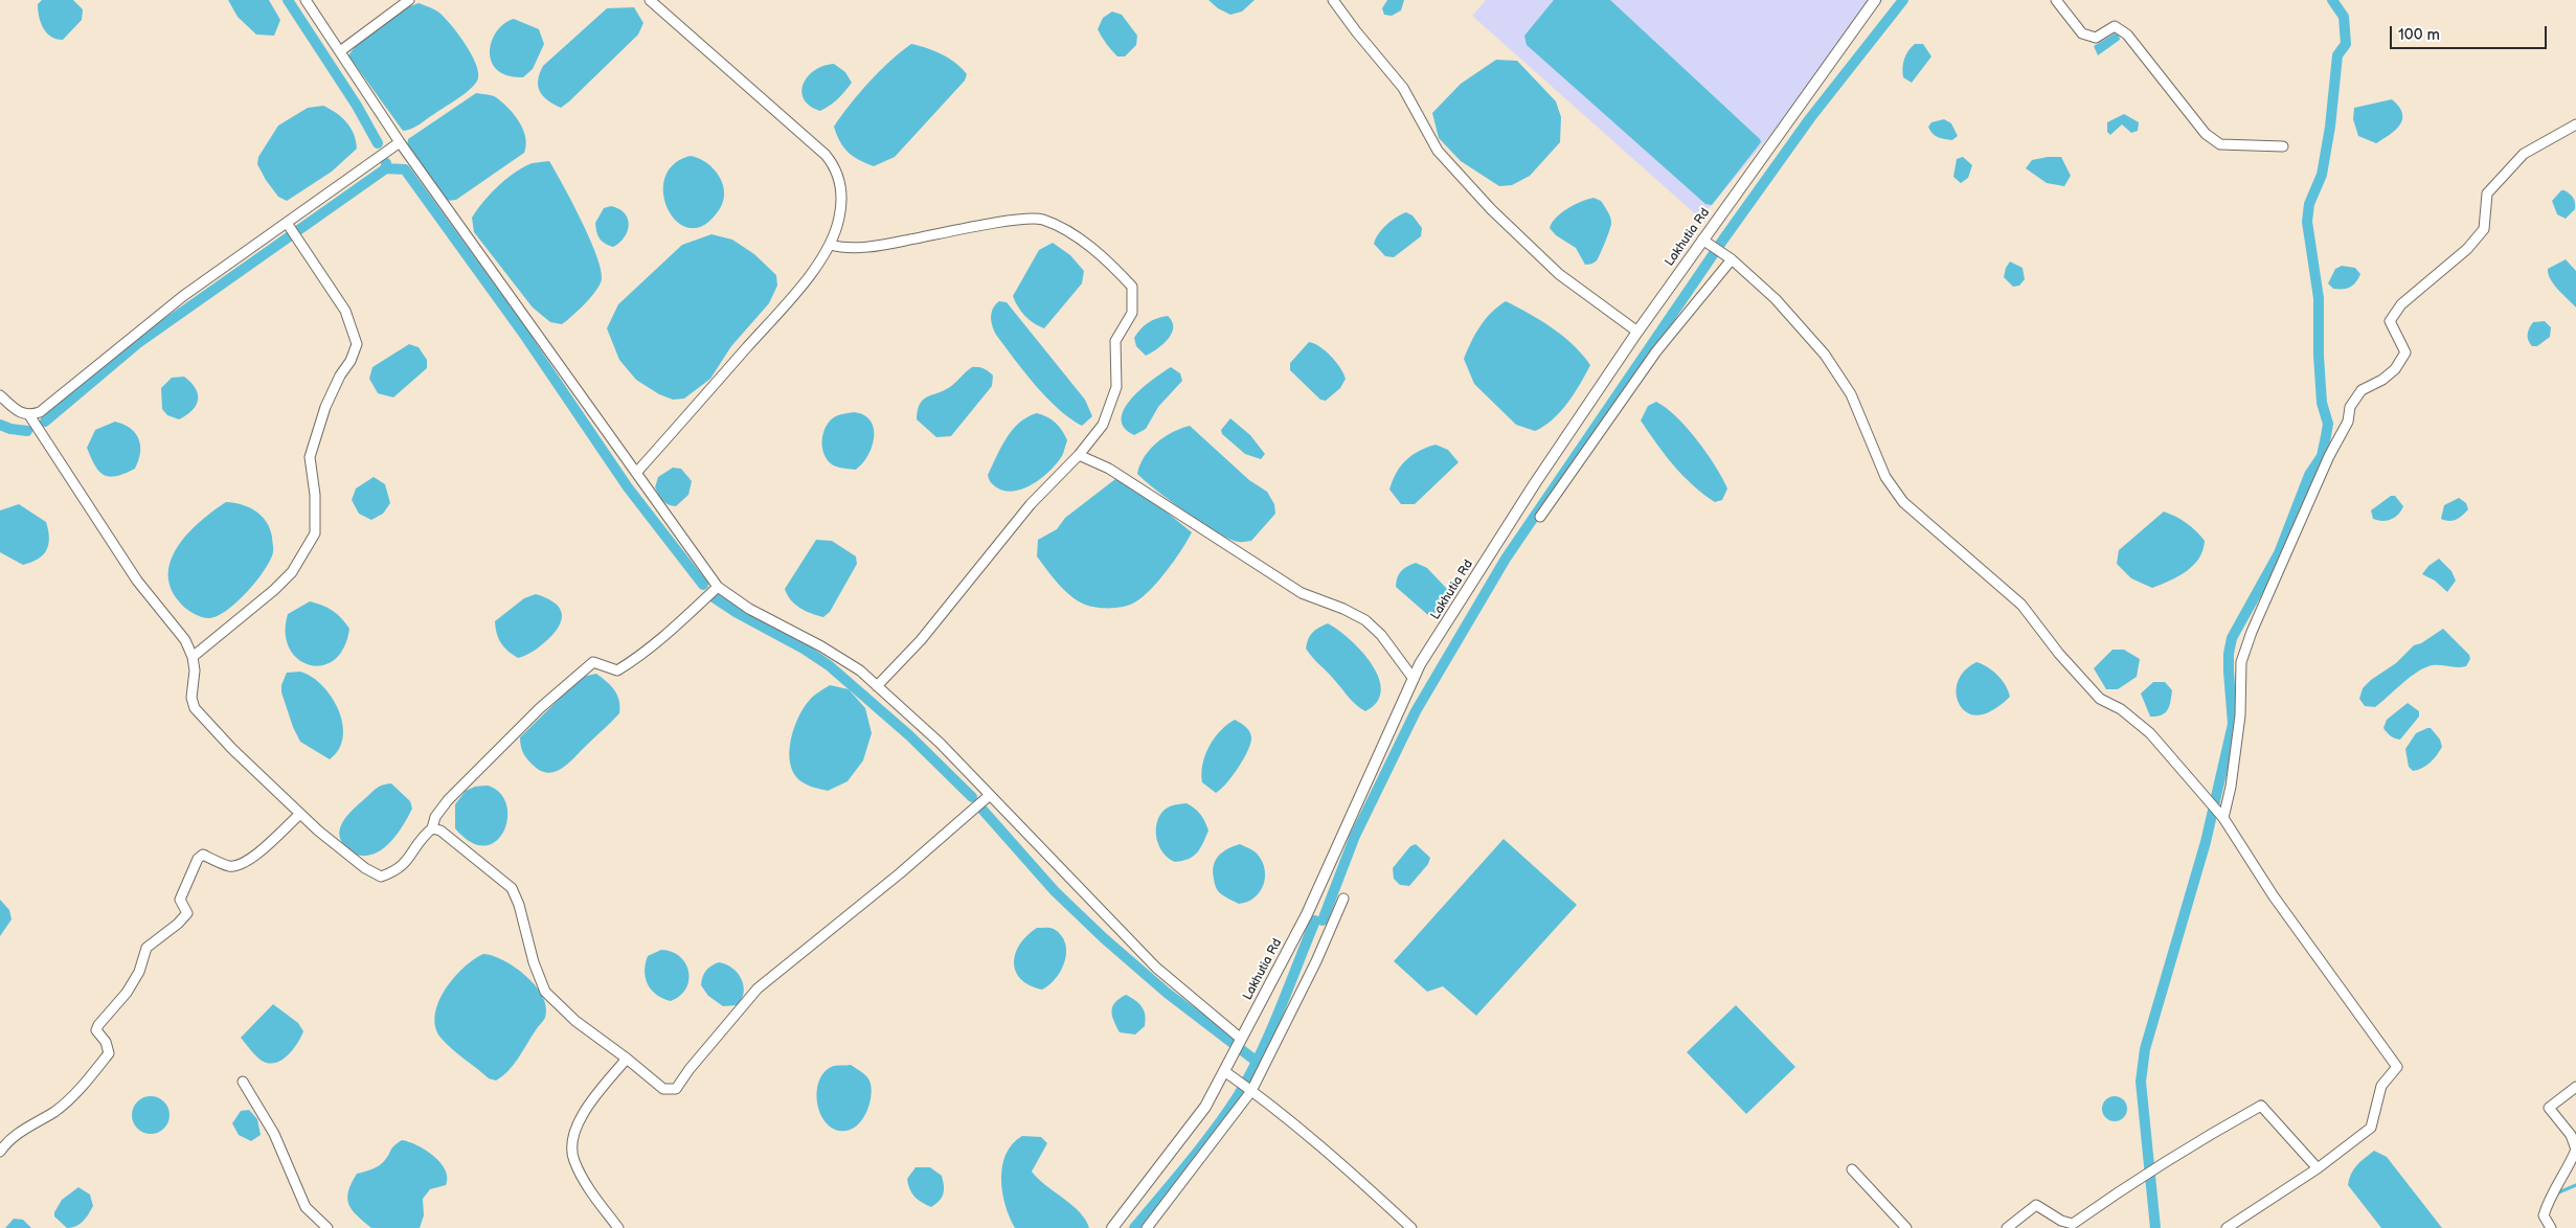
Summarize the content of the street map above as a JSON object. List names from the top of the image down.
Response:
{
  "streets": {
    "street": ["Lakhutia Rd"]
  },
  "scale_bar": "100 m"
}
